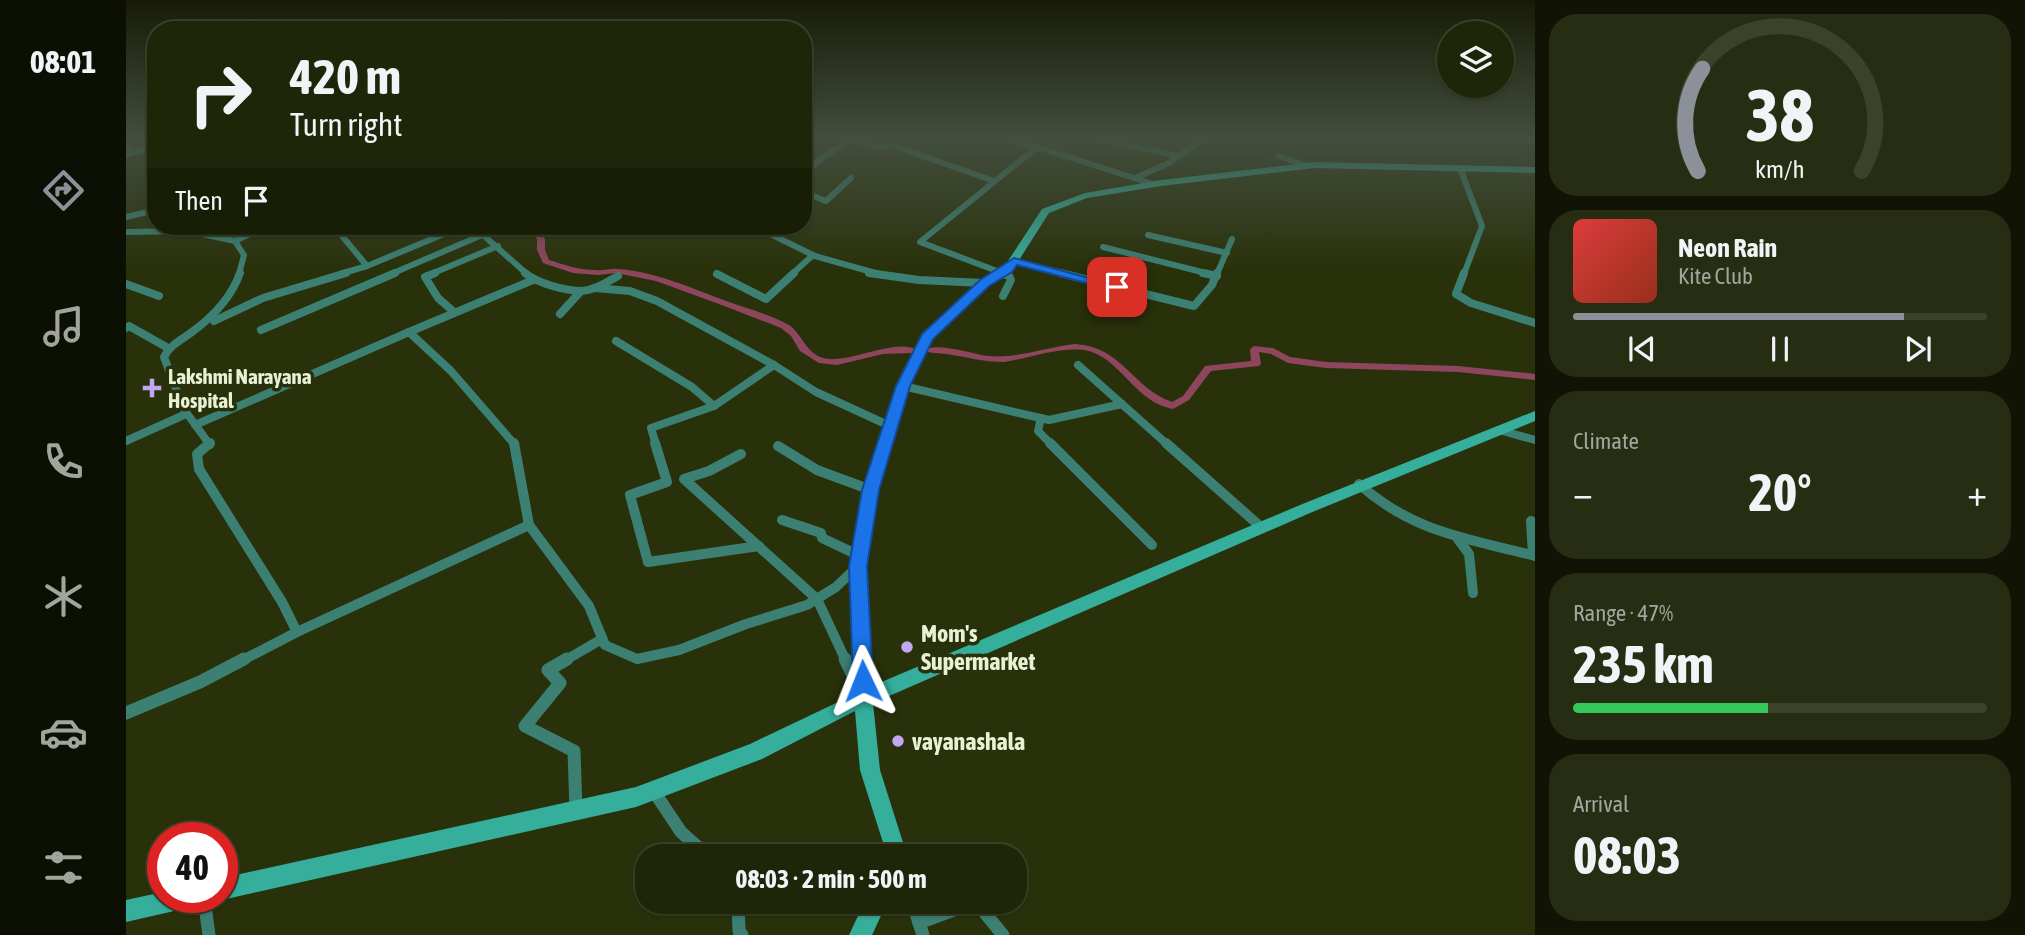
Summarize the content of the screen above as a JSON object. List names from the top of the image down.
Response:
{
  "places": {
    "health": ["Lakshmi Narayana Hospital"],
    "other": ["Mom's Supermarket", "vayanashala"]
  },
  "page": {
    "tabs": "08:01",
    "turn": ["420 m", "Turn right"],
    "then": "Then",
    "song": ["Neon Rain", "Kite Club"],
    "tile": [
      "Climate",
      ["Range · 47%", "235 km"],
      ["Arrival", "08:03"]
    ],
    "heat": ["−", "20°", "+"],
    "limit": "40",
    "trip": "08:03 · 2 min · 500 m",
    "gauge": ["38", "km/h"]
  }
}
